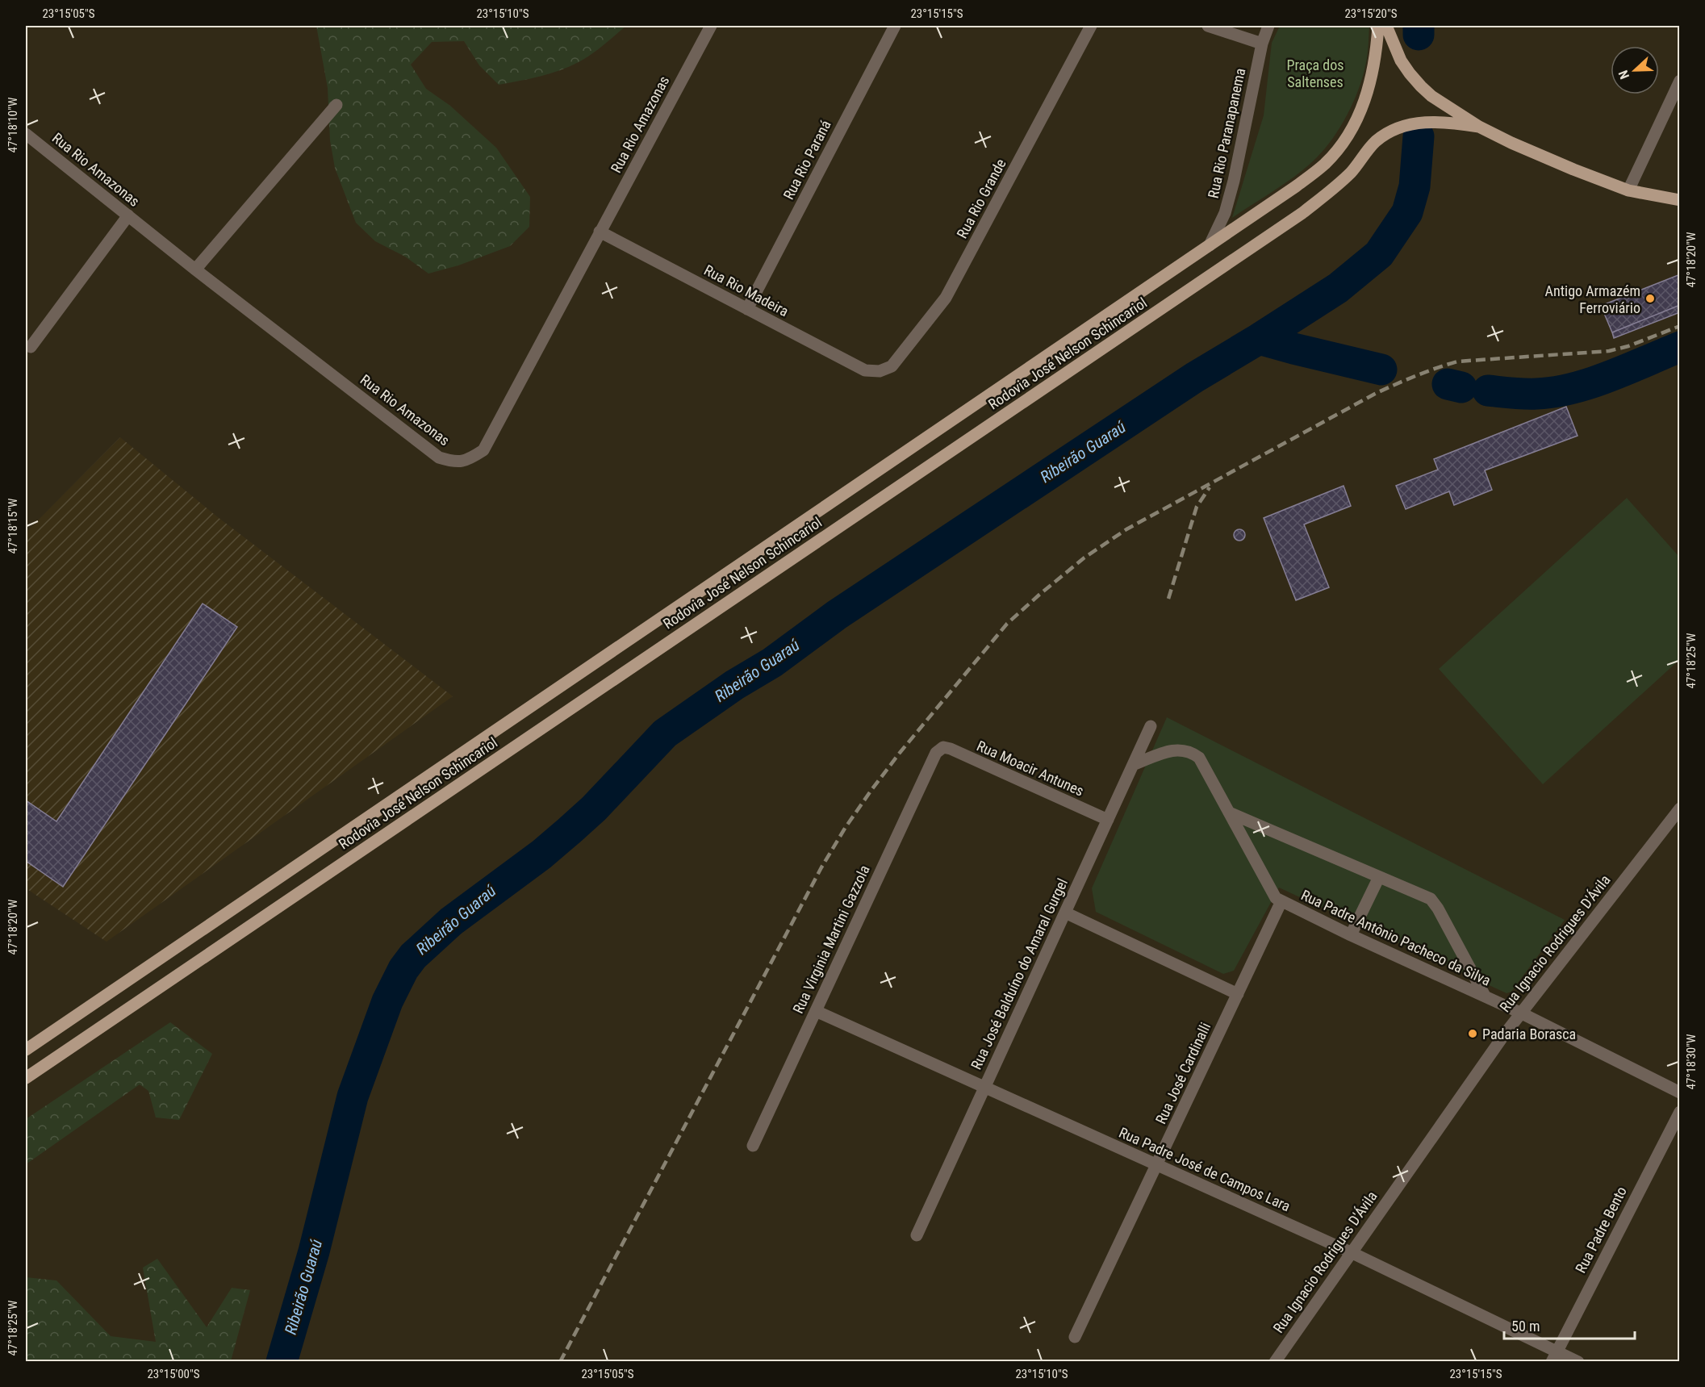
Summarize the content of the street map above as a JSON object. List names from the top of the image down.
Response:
{
  "streets": {
    "main road": ["Rodovia José Nelson Schincariol"],
    "street": [
      "Rua Rio Amazonas",
      "Rua Rio Paranapanema",
      "Rua Rio Paraná",
      "Rua Rio Grande",
      "Rua Rio Madeira",
      "Rua Moacir Antunes",
      "Rua Padre Antônio Pacheco da Silva",
      "Rua Virginia Martini Gazzola",
      "Rua Ignacio Rodrigues D'Ávila",
      "Rua José Balduíno do Amaral Gurgel",
      "Rua José Cardinalli",
      "Rua Padre José de Campos Lara",
      "Rua Padre Bento"
    ]
  },
  "crossings": [
    ["Rua Rio Amazonas", "Rua Rio Madeira"],
    ["Rua Rio Paranapanema", "Rodovia José Nelson Schincariol"],
    ["Rua Rio Paraná", "Rua Rio Madeira"],
    ["Rua Rio Grande", "Rua Rio Madeira"],
    ["Rua Moacir Antunes", "Rua Virginia Martini Gazzola"],
    ["Rua Moacir Antunes", "Rua José Balduíno do Amaral Gurgel"],
    ["Rua Padre Antônio Pacheco da Silva", "Rua Ignacio Rodrigues D'Ávila"],
    ["Rua Padre Antônio Pacheco da Silva", "Rua José Cardinalli"],
    ["Rua Virginia Martini Gazzola", "Rua Padre José de Campos Lara"],
    ["Rua Ignacio Rodrigues D'Ávila", "Rua Padre José de Campos Lara"],
    ["Rua José Balduíno do Amaral Gurgel", "Rua Padre José de Campos Lara"],
    ["Rua José Cardinalli", "Rua Padre José de Campos Lara"],
    ["Rua Padre José de Campos Lara", "Rua Padre Bento"]
  ],
  "water": ["Ribeirão Guaraú"],
  "parks": ["Praça dos Saltenses"],
  "places": ["Antigo Armazém Ferroviário", "Padaria Borasca"],
  "scale_bar": "50 m",
  "north": "left",
  "coordinates": [
    "23°15'05\"S",
    "23°15'10\"S",
    "23°15'15\"S",
    "23°15'20\"S",
    "47°18'10\"W",
    "47°18'20\"W",
    "47°18'15\"W",
    "47°18'25\"W",
    "47°18'30\"W",
    "23°15'00\"S"
  ]
}
